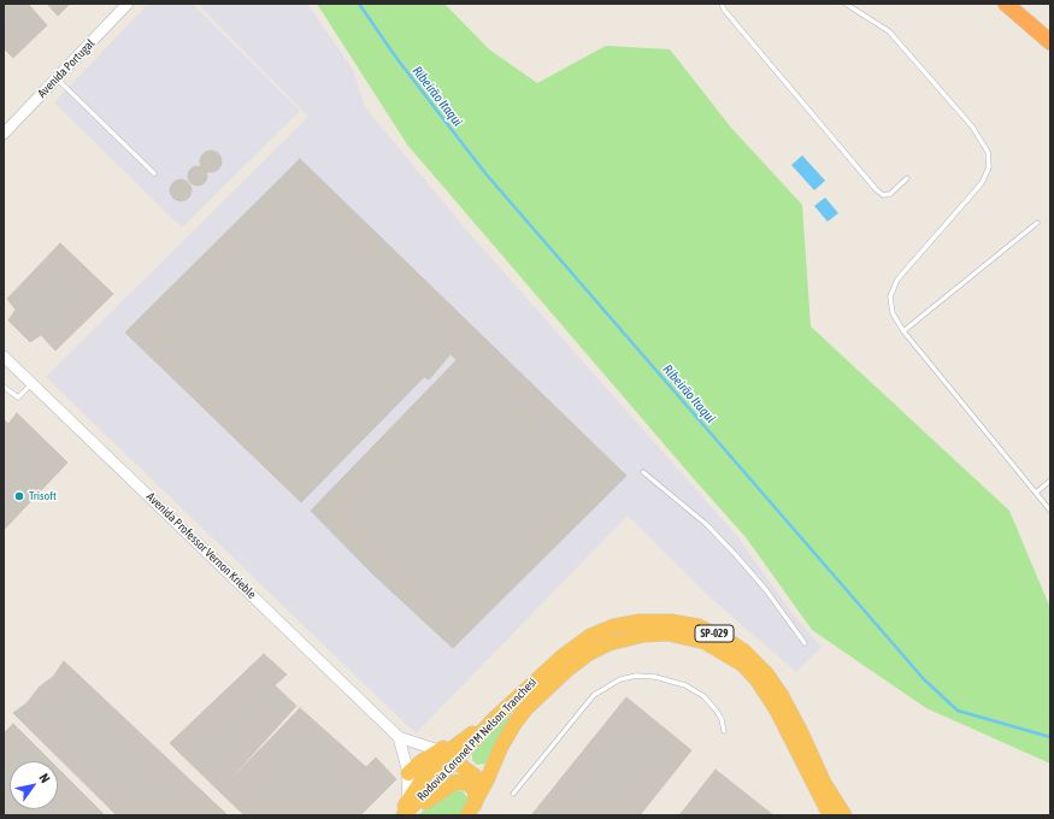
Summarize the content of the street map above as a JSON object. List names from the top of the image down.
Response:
{
  "streets": {
    "highway": ["SP-029", "Rodovia Coronel PM Nelson Tranchesi"],
    "street": ["Avenida Portugal", "Avenida Professor Vernon Krieble"]
  },
  "crossings": [
    ["Avenida Professor Vernon Krieble", "SP-029"],
    ["Avenida Professor Vernon Krieble", "Rodovia Coronel PM Nelson Tranchesi"],
    ["SP-029", "Rodovia Coronel PM Nelson Tranchesi"]
  ],
  "water": ["Ribeirão Itaqui"],
  "places": ["Trisoft"],
  "north": "top right"
}
